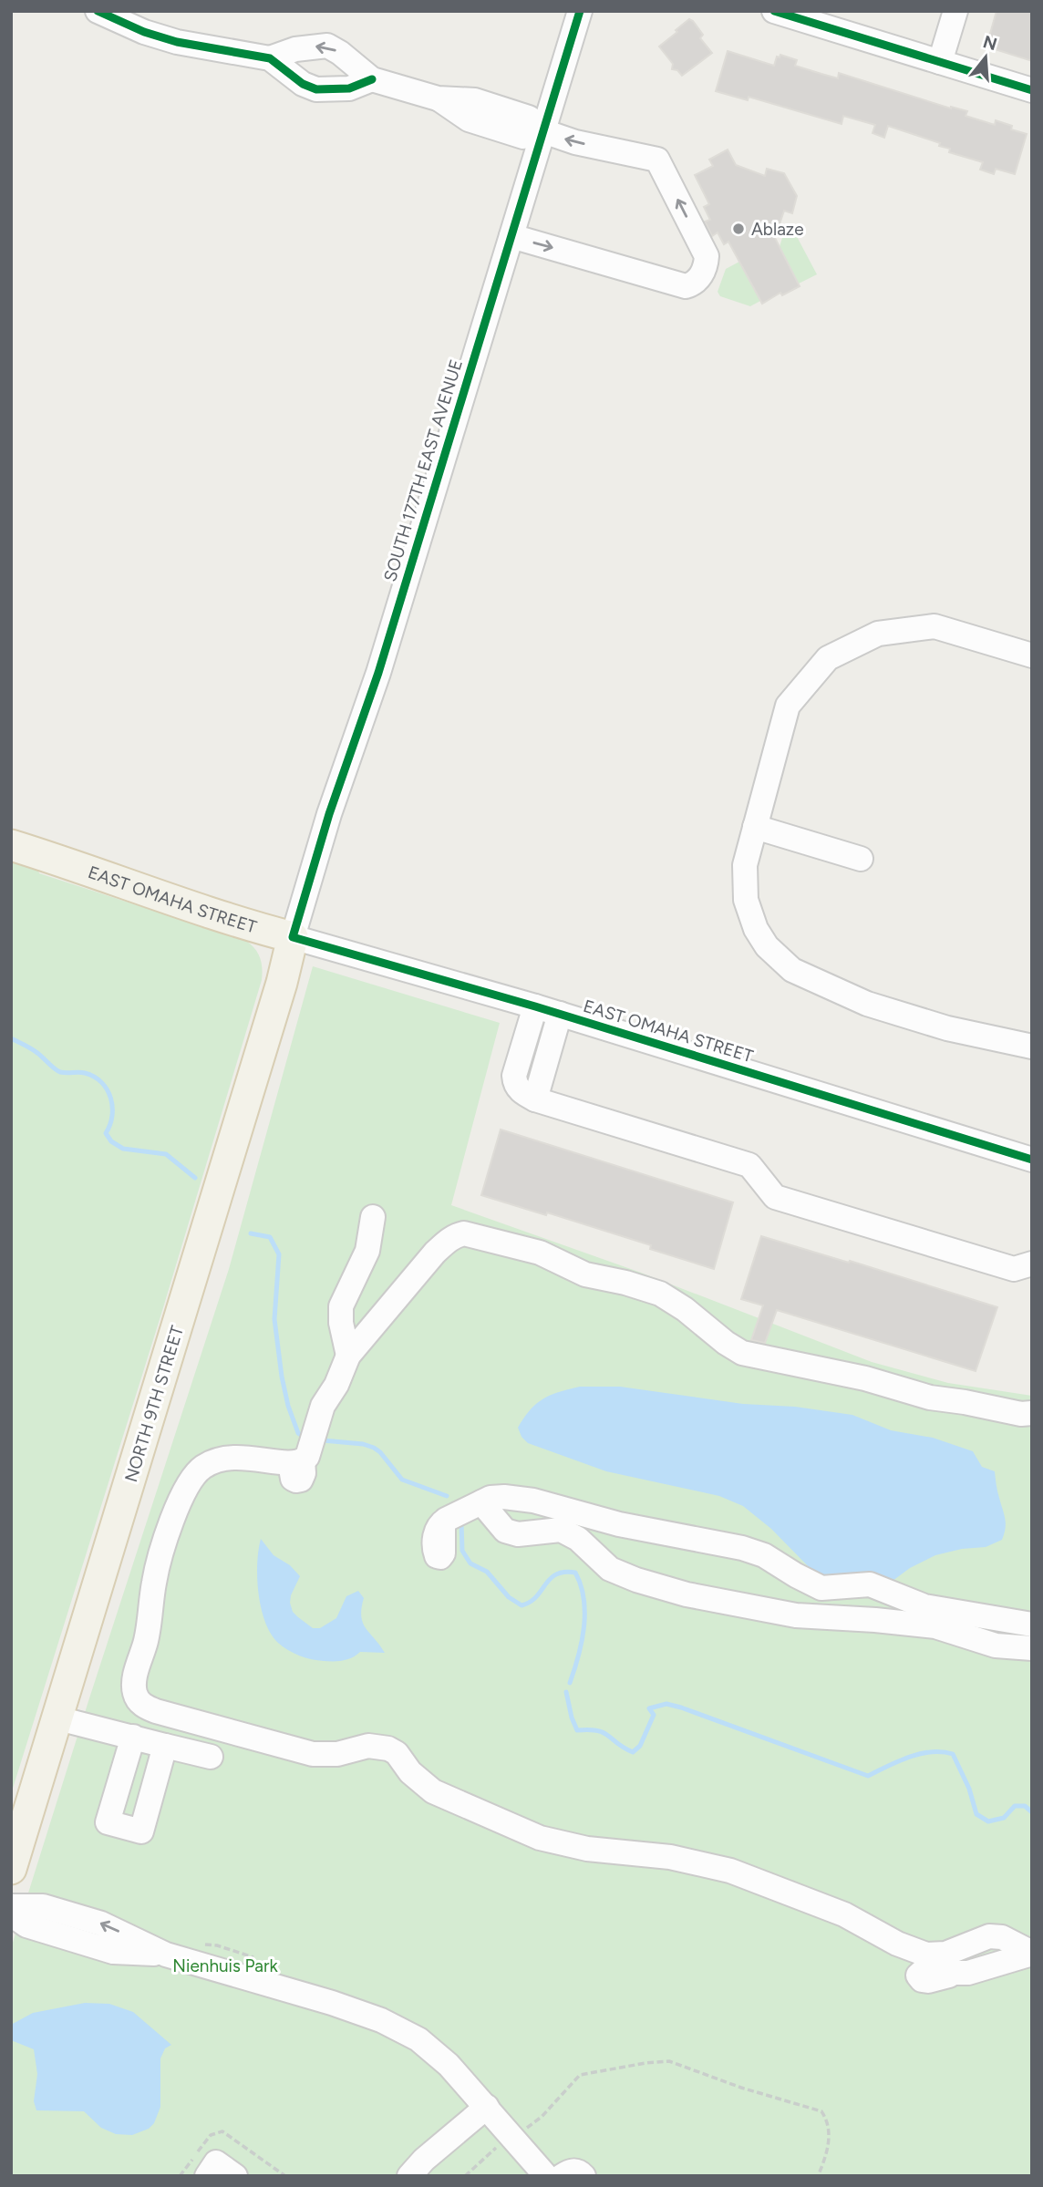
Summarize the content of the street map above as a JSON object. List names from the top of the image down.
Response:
{
  "streets": {
    "main road": ["EAST OMAHA STREET", "NORTH 9TH STREET"],
    "street": ["SOUTH 177TH EAST AVENUE"]
  },
  "crossings": [
    ["SOUTH 177TH EAST AVENUE", "EAST OMAHA STREET"],
    ["SOUTH 177TH EAST AVENUE", "NORTH 9TH STREET"],
    ["EAST OMAHA STREET", "NORTH 9TH STREET"]
  ],
  "parks": ["Nienhuis Park"],
  "places": ["Ablaze"],
  "north": "top"
}
